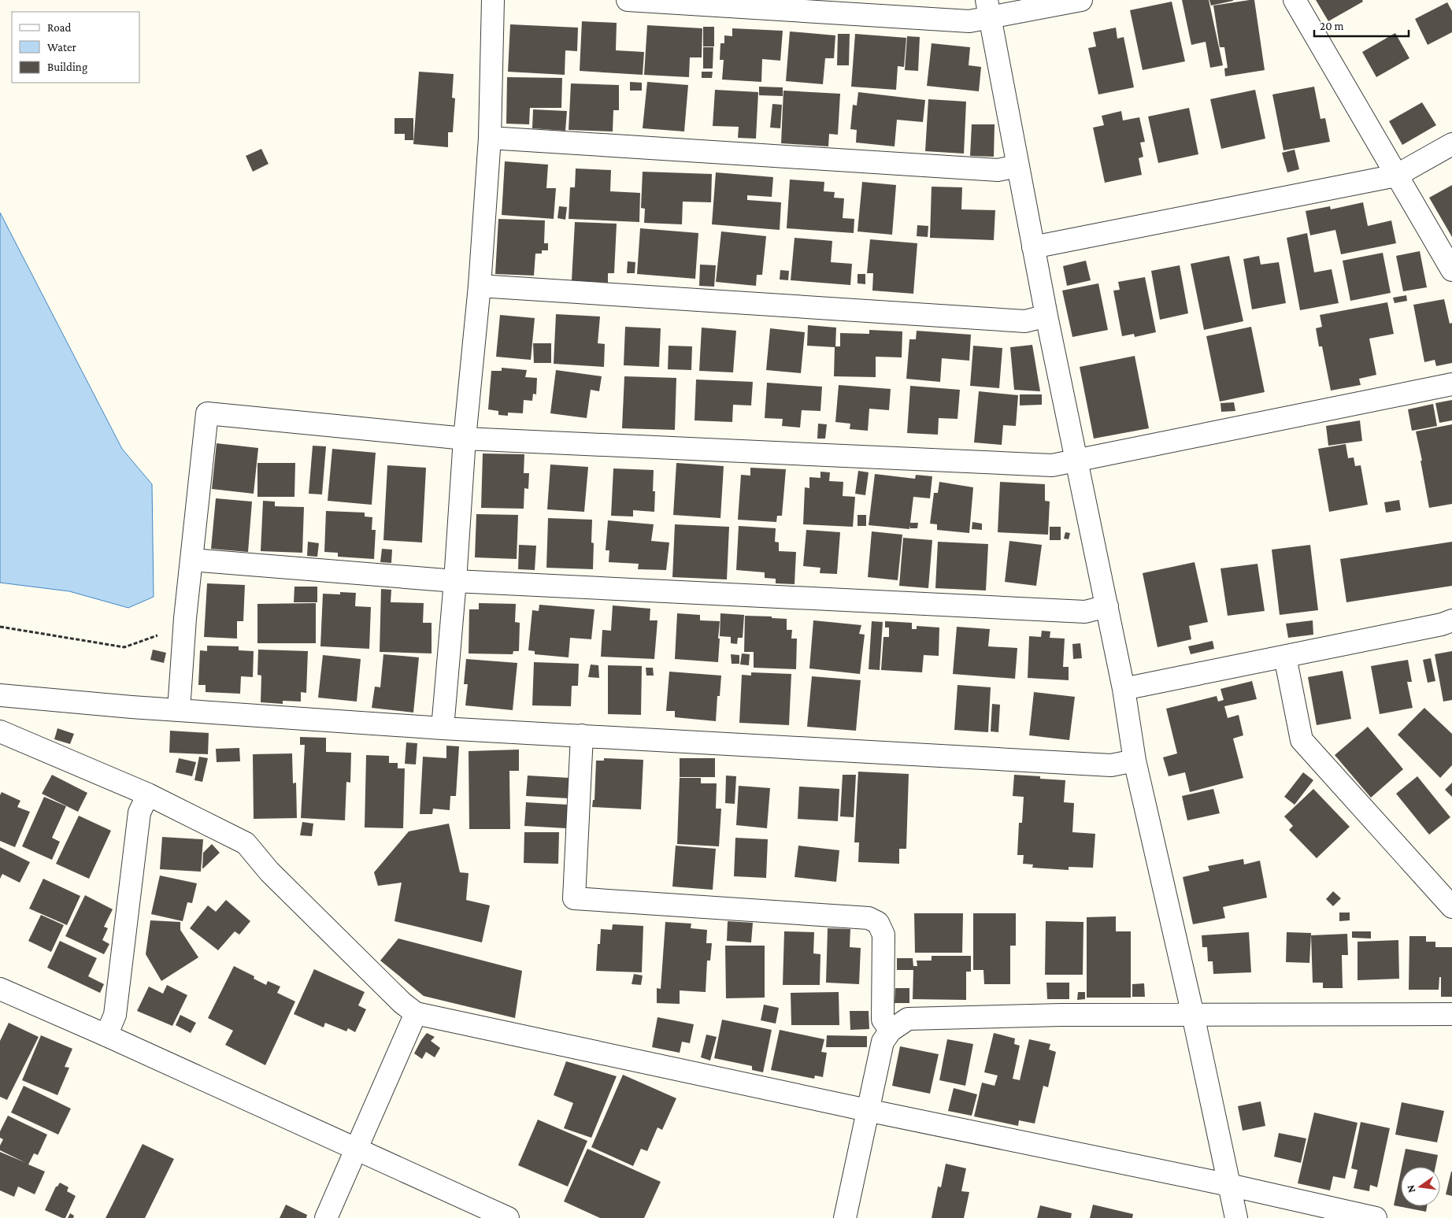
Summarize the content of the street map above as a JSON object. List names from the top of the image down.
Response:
{
  "legend": ["Road", "Water", "Building"],
  "scale_bar": "20 m",
  "north": "left"
}
